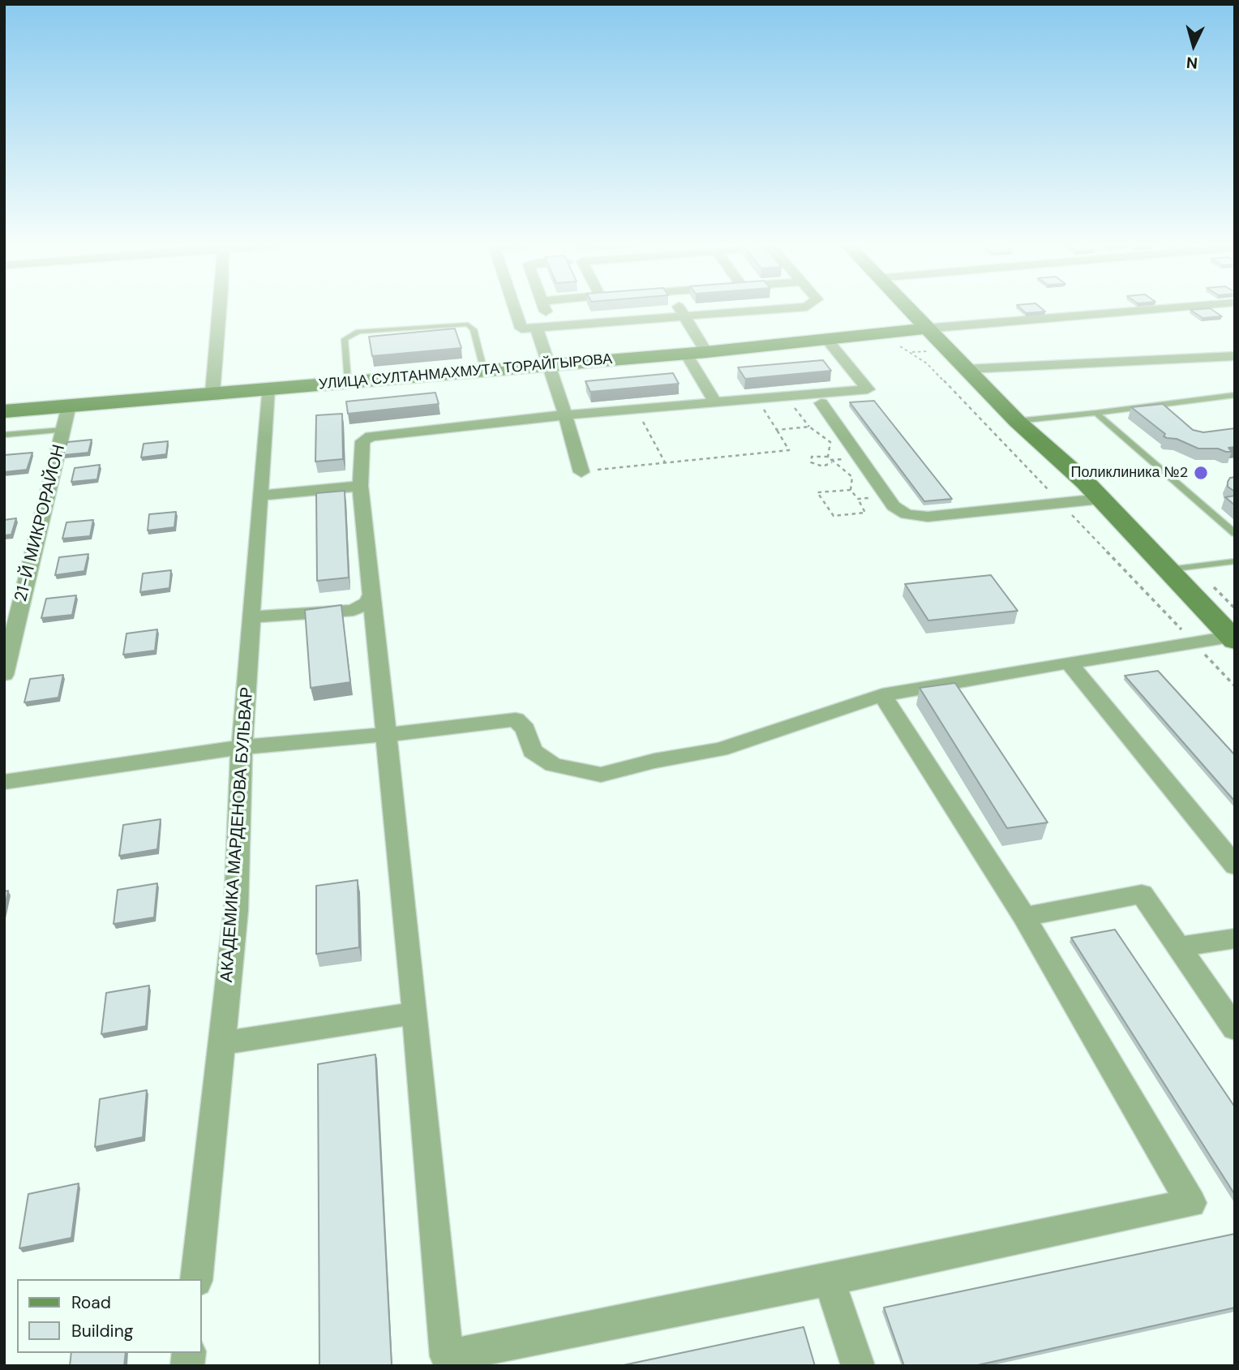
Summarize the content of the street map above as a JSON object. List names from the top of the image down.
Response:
{
  "streets": {
    "main road": ["УЛИЦА СУЛТАНМАХМУТА ТОРАЙГЫРОВА"],
    "street": ["21-Й МИКРОРАЙОН", "АКАДЕМИКА МАРДЕНОВА БУЛЬВАР"]
  },
  "crossings": [
    ["УЛИЦА СУЛТАНМАХМУТА ТОРАЙГЫРОВА", "21-Й МИКРОРАЙОН"],
    ["УЛИЦА СУЛТАНМАХМУТА ТОРАЙГЫРОВА", "АКАДЕМИКА МАРДЕНОВА БУЛЬВАР"]
  ],
  "places": ["Поликлиника №2"],
  "legend": ["Road", "Building"],
  "north": "bottom"
}
